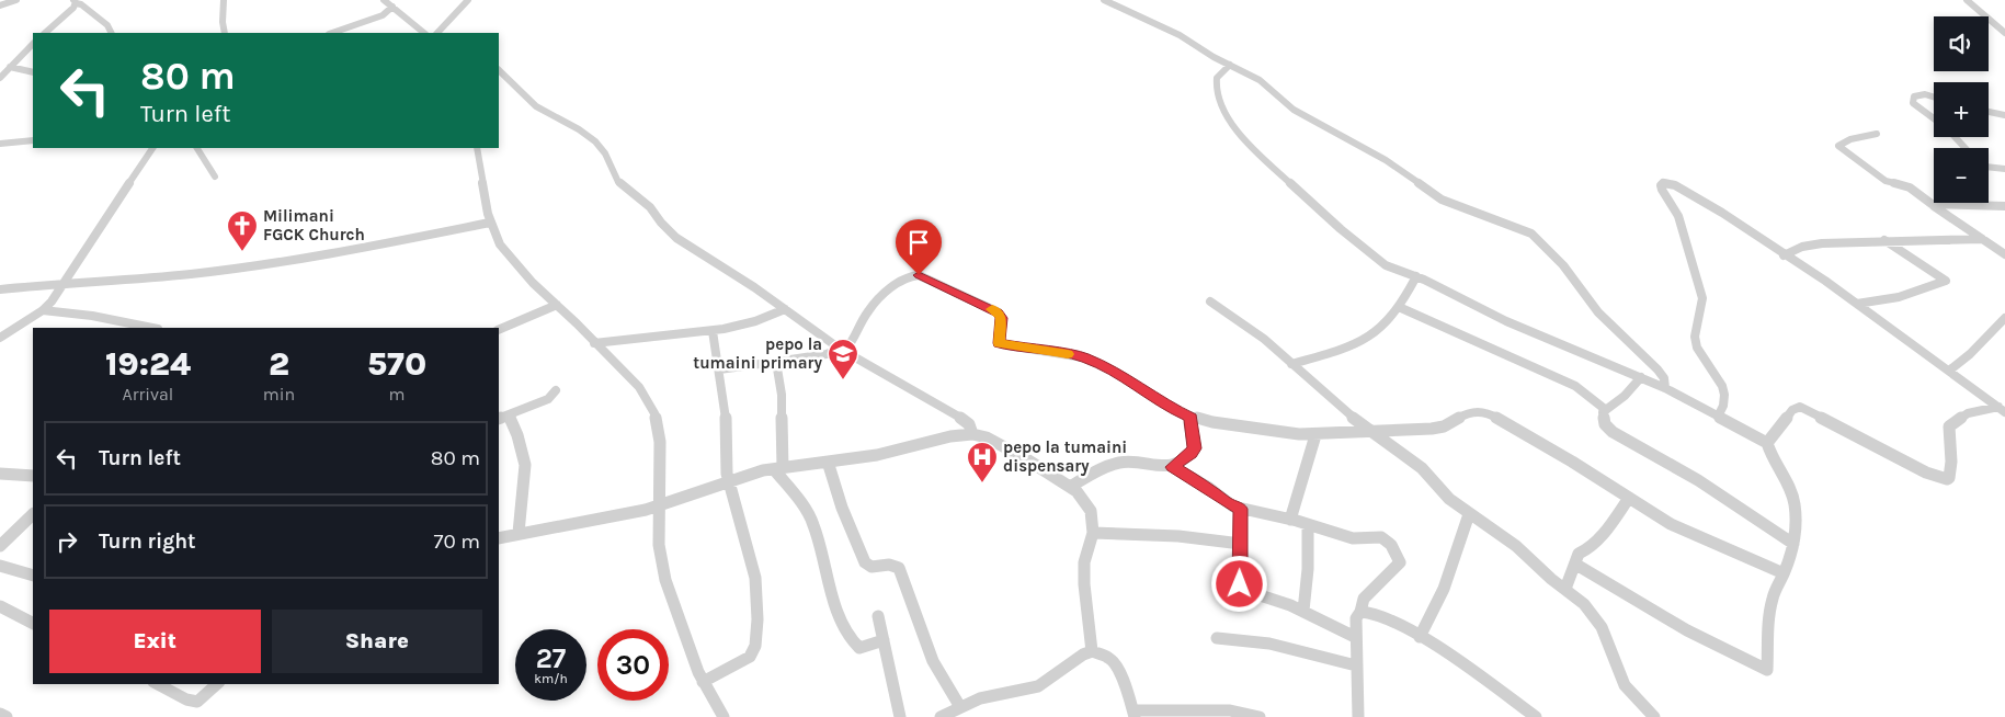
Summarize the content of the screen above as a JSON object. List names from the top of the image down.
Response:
{
  "places": {
    "church": ["Milimani FGCK Church"],
    "school or university": ["pepo la tumaini primary"],
    "hospital": ["pepo la tumaini dispensary"]
  },
  "page": {
    "map_buttons": ["+", "−"],
    "turn": ["80 m", "Turn left"],
    "eta": [
      "19:24",
      "Arrival",
      "2",
      "min",
      "570",
      "m"
    ],
    "list": [
      {
        "name": "Turn left",
        "value": "80 m"
      },
      {
        "name": "Turn right",
        "value": "70 m"
      }
    ],
    "buttons": ["Exit", "Share"],
    "speed": "27 km/h",
    "limit": "30"
  }
}
